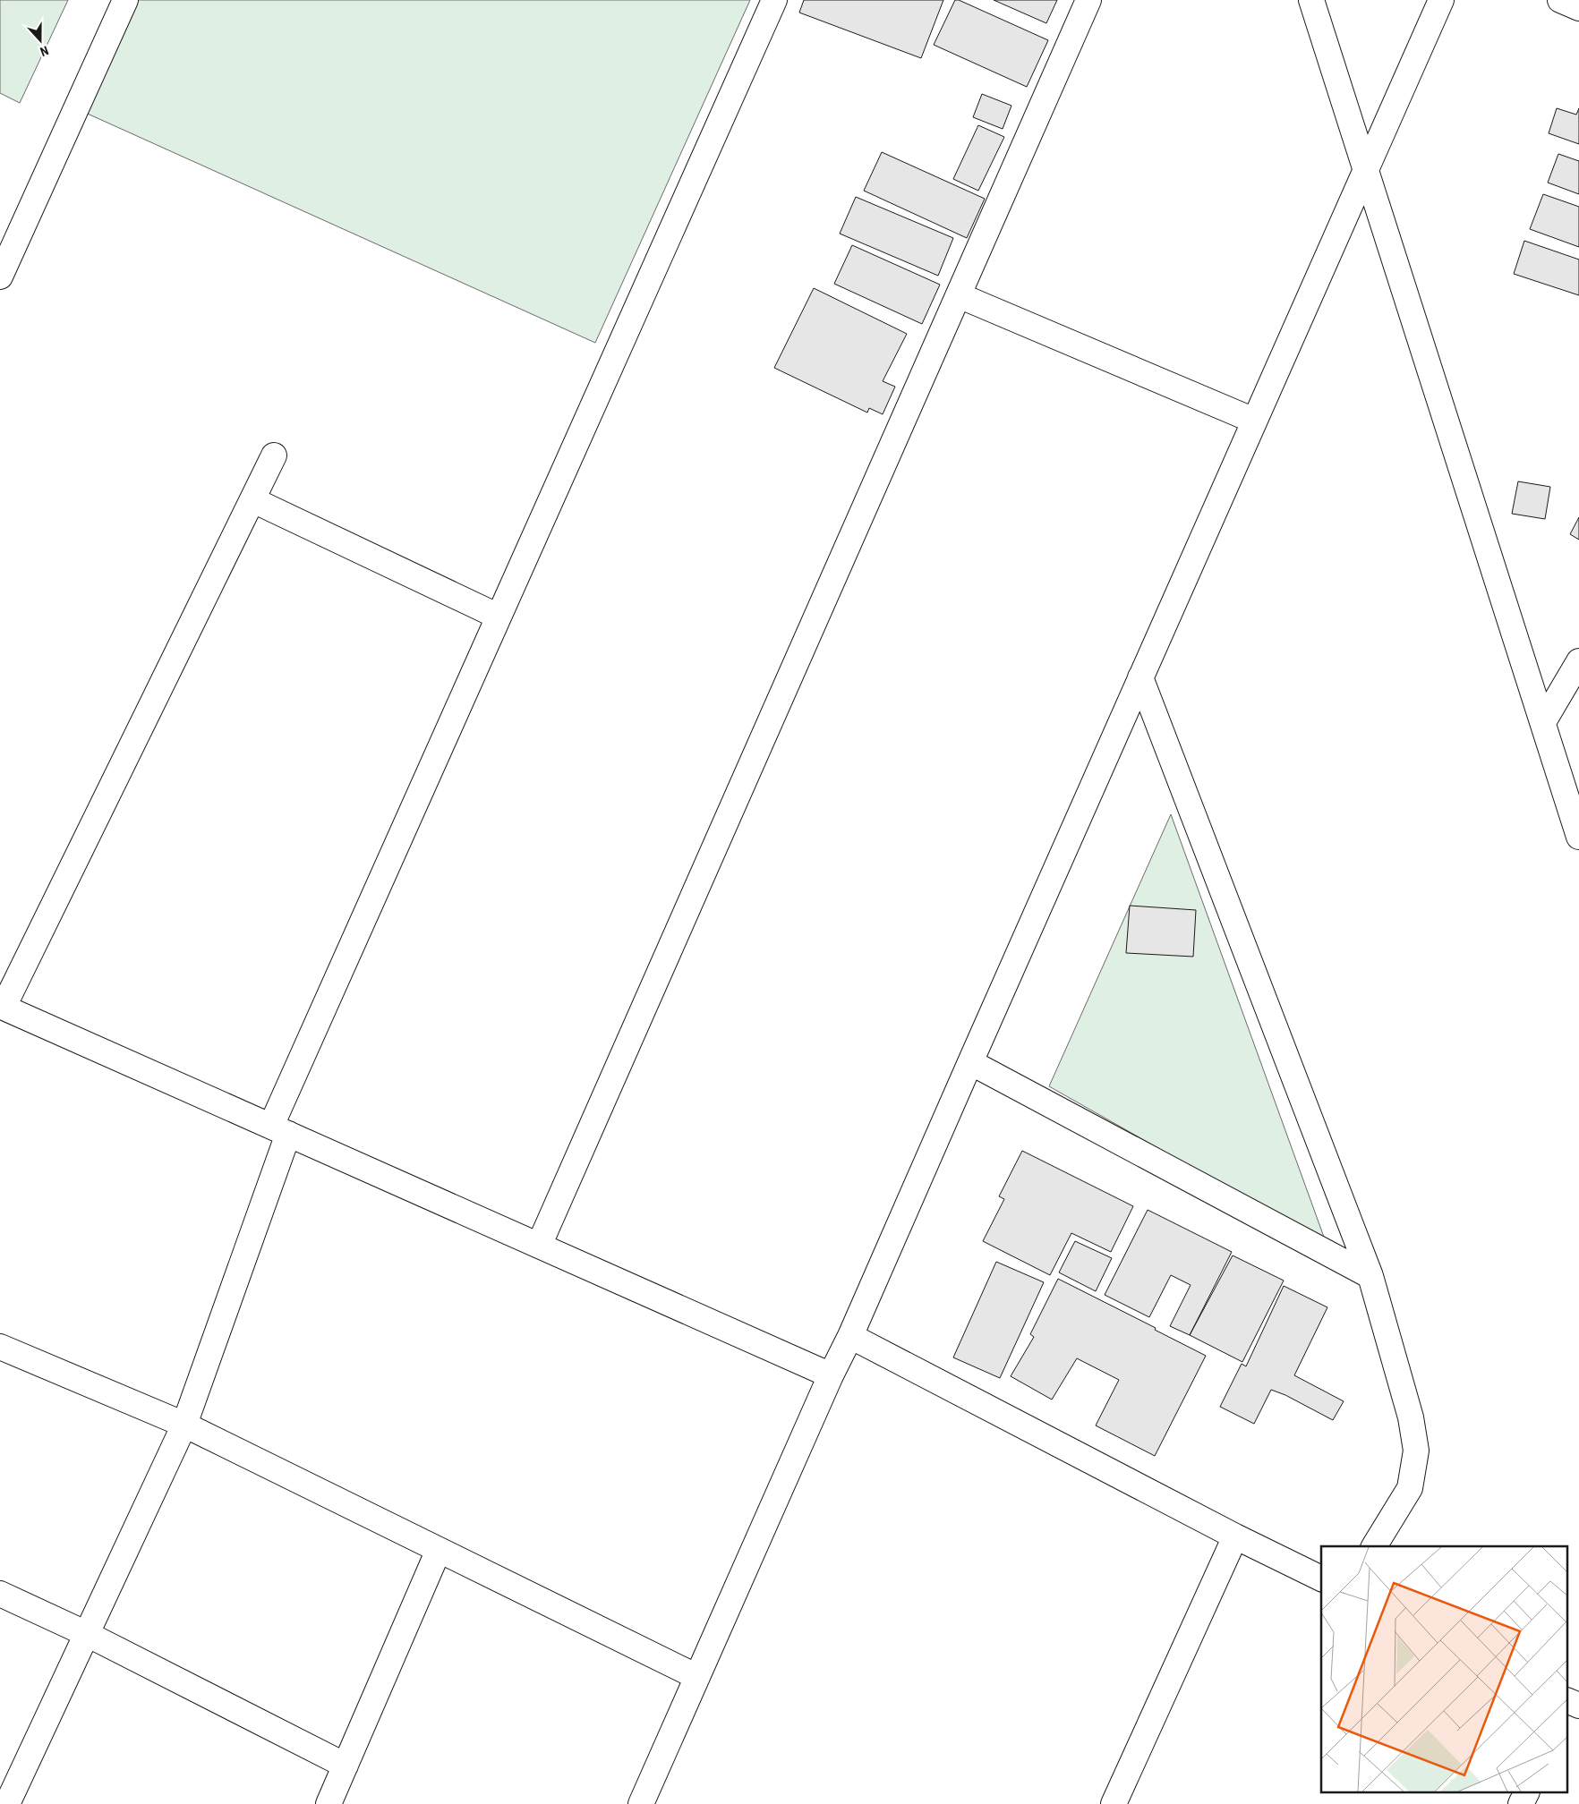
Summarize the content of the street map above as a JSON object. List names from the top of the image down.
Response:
{
  "north": "bottom"
}
